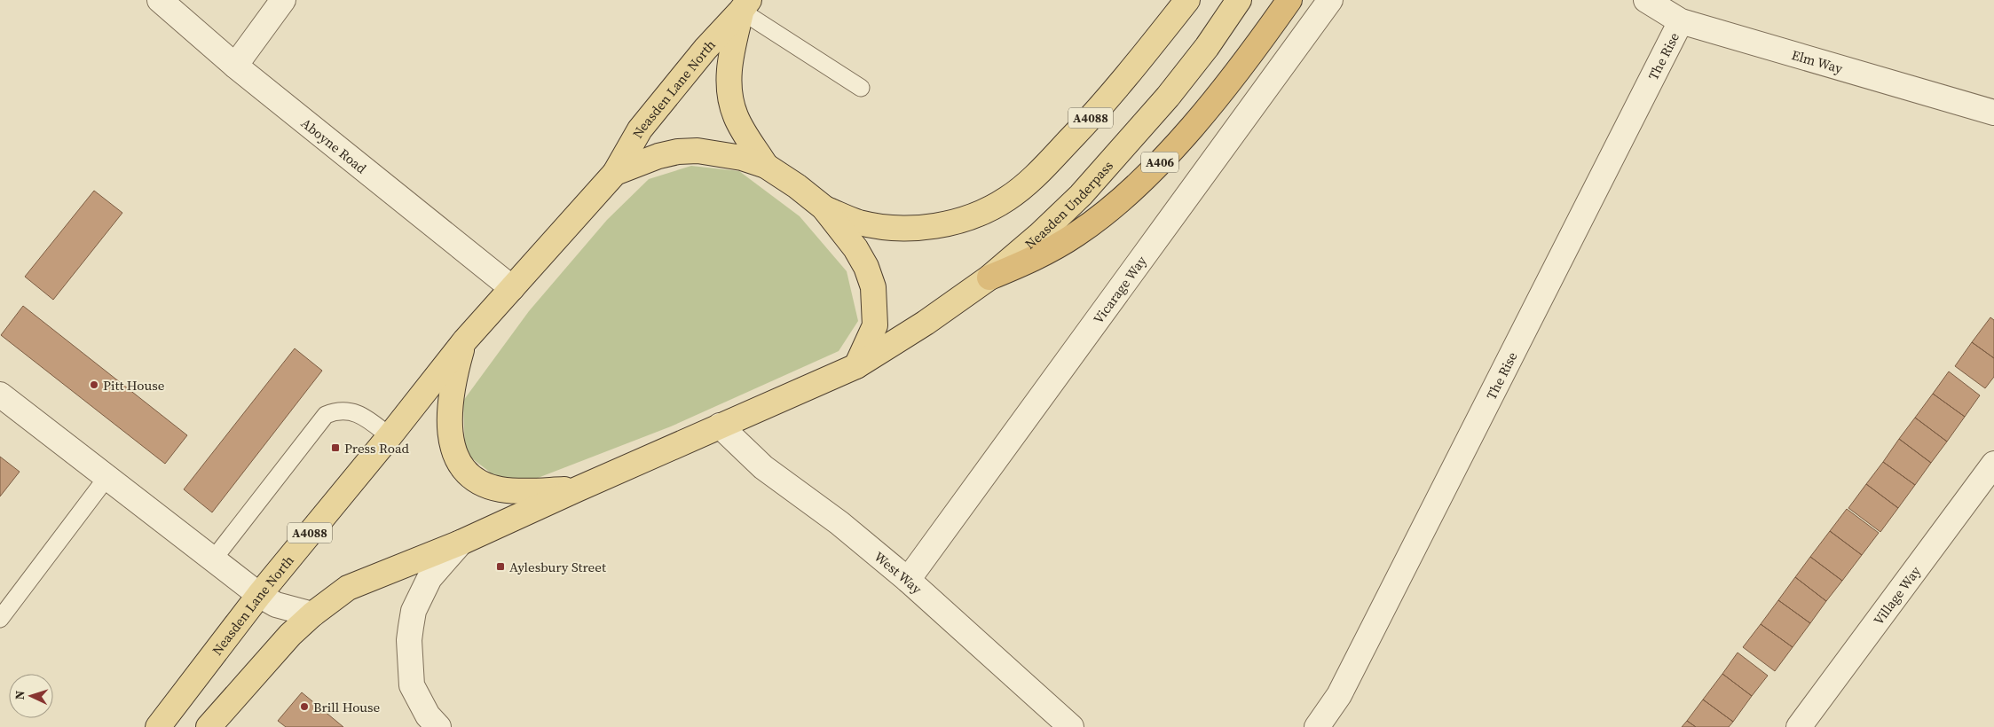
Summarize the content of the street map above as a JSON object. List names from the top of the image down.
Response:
{
  "streets": {
    "highway": ["A406"],
    "main road": ["Neasden Lane North", "A4088", "Neasden Underpass"],
    "street": [
      "The Rise",
      "Elm Way",
      "Aboyne Road",
      "Vicarage Way",
      "West Way",
      "Village Way"
    ]
  },
  "crossings": [
    ["The Rise", "Elm Way"],
    ["Neasden Lane North", "Aboyne Road"],
    ["A406", "Neasden Underpass"],
    ["Neasden Underpass", "West Way"],
    ["Vicarage Way", "West Way"]
  ],
  "places": {
    "other": ["Pitt House", "Brill House"],
    "transit": ["Press Road", "Aylesbury Street"]
  },
  "north": "left"
}
